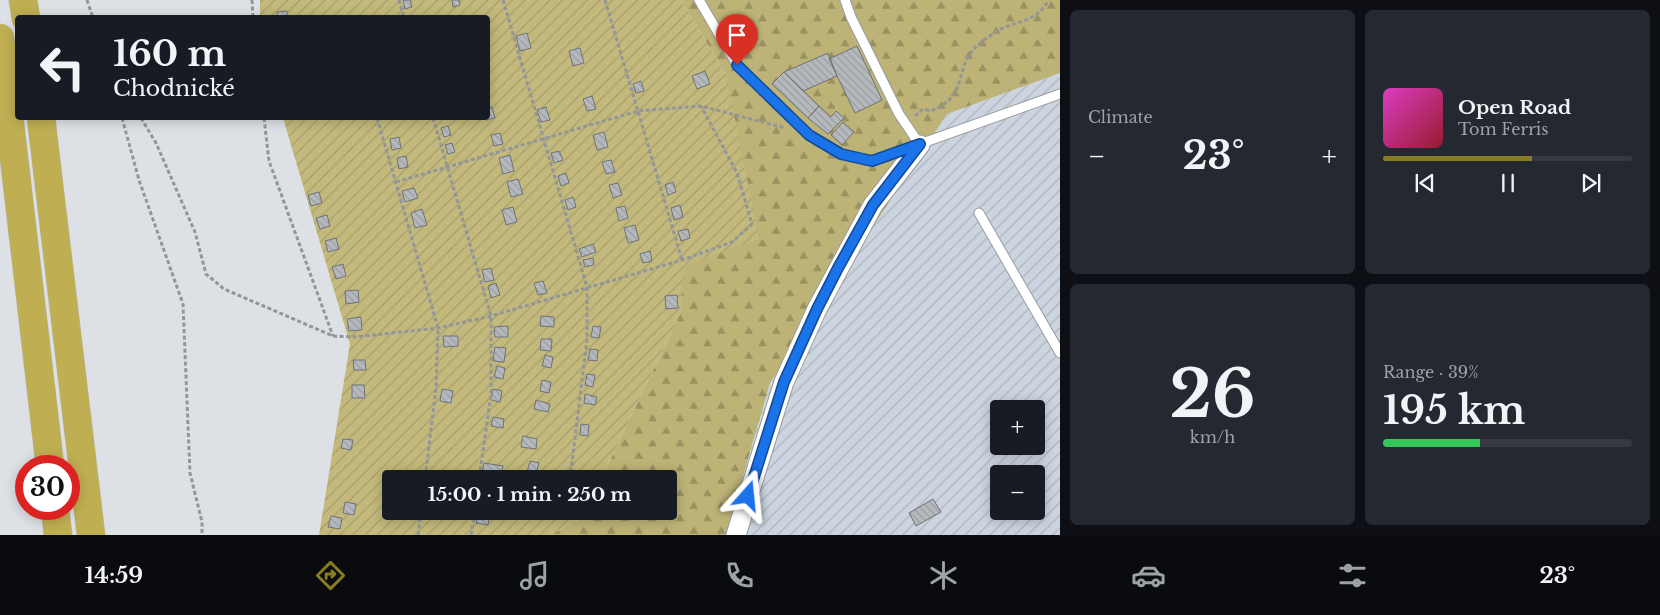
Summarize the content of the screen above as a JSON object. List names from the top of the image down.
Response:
{
  "page": {
    "tile": [
      "Climate",
      ["26", "km/h"],
      ["Range · 39%", "195 km"]
    ],
    "turn": ["160 m", "Chodnické"],
    "song": ["Open Road", "Tom Ferris"],
    "heat": ["−", "23°", "+"],
    "map_buttons": ["+", "−"],
    "limit": "30",
    "trip": "15:00 · 1 min · 250 m",
    "tabs": ["14:59", "23°"]
  }
}
